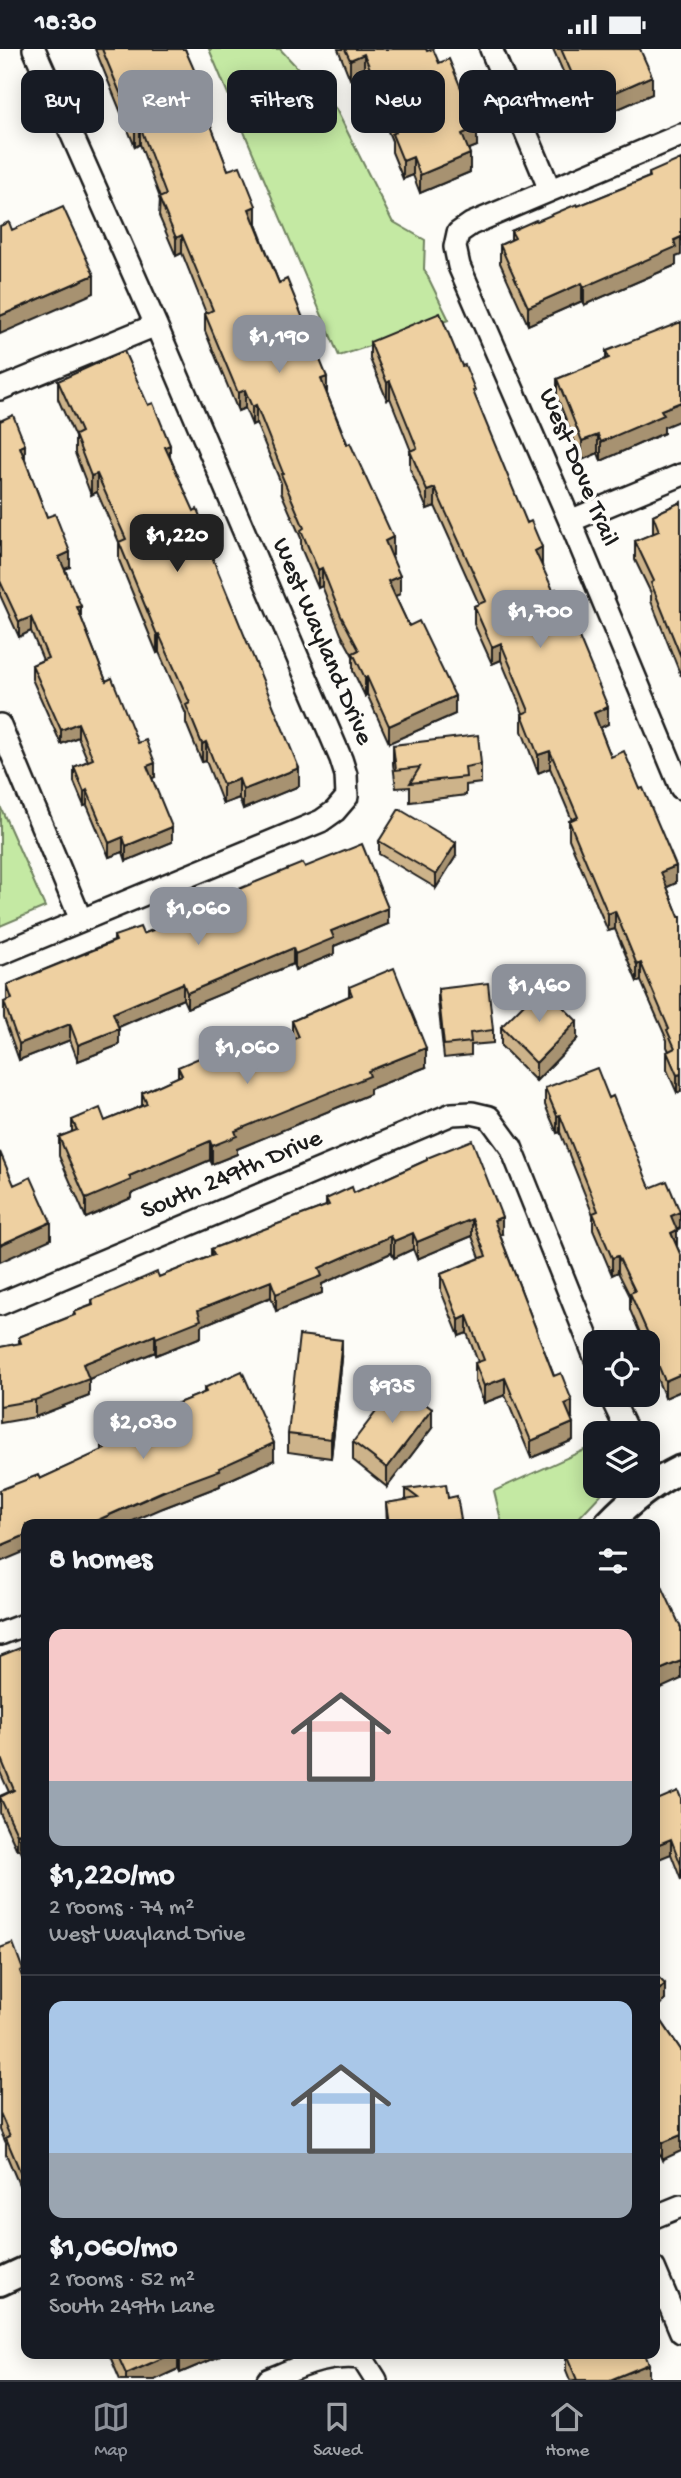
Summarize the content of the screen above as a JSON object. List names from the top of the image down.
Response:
{
  "streets": {
    "street": ["West Dove Trail", "West Wayland Drive", "South 249th Drive"]
  },
  "page": {
    "status": "18:30",
    "chip": [
      "Buy",
      "Rent",
      "Filters",
      "New",
      "Apartment"
    ],
    "price": [
      "$1,190",
      "$1,220",
      "$1,700",
      "$1,060",
      "$1,460",
      "$1,060",
      "$935",
      "$2,030"
    ],
    "heading": "8 homes",
    "list": [
      {
        "name": "$1,220/mo",
        "note": "2 rooms · 74 m² · West Wayland Drive"
      },
      {
        "name": "$1,060/mo",
        "note": "2 rooms · 52 m² · South 249th Lane"
      }
    ],
    "tabs": ["Map", "Saved", "Home"]
  }
}
